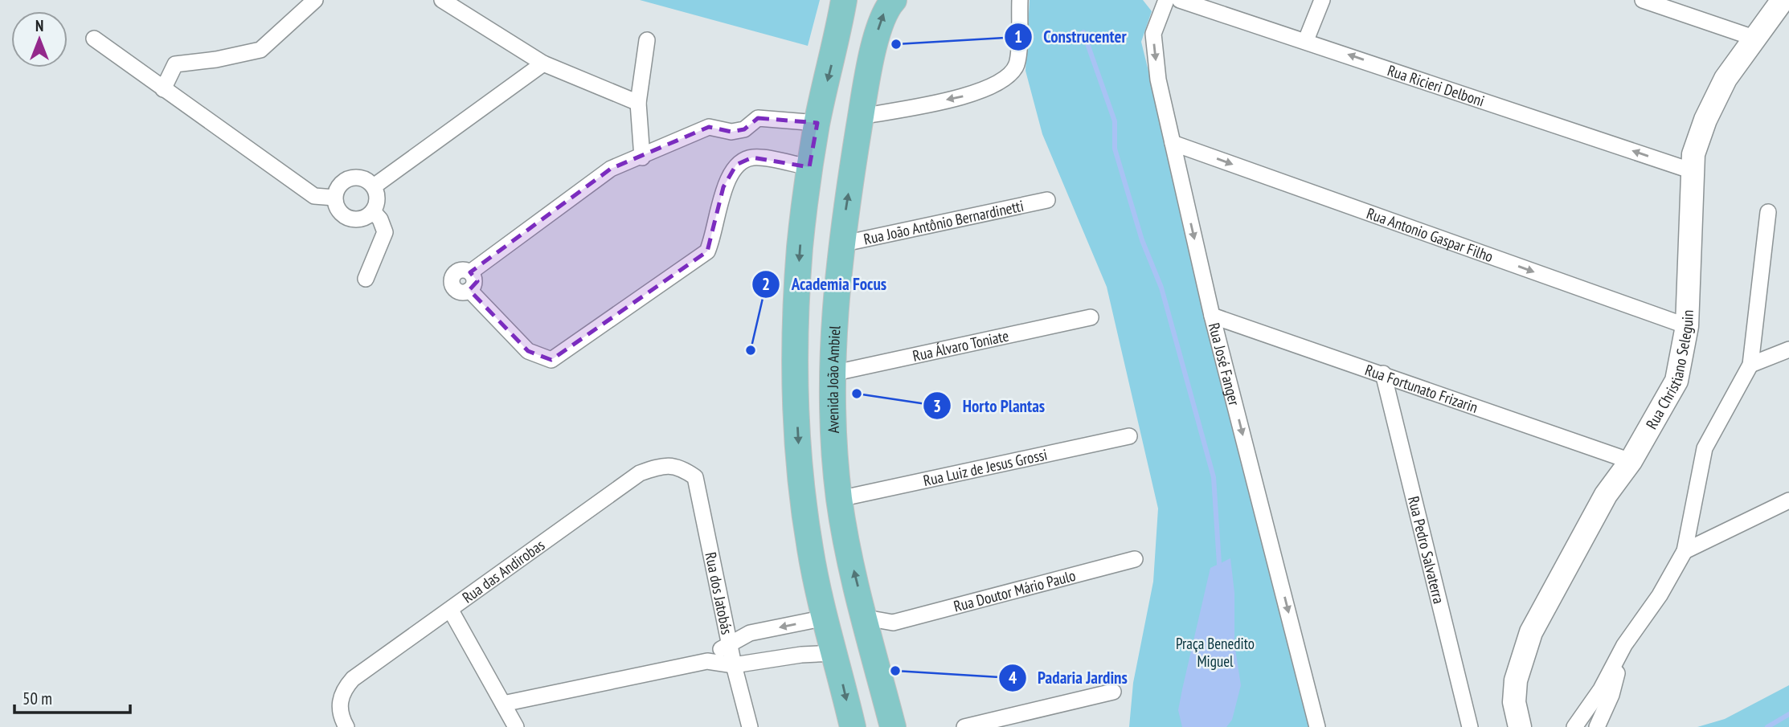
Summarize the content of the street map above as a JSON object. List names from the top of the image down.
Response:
{
  "streets": {
    "main road": ["Rua Christiano Seleguin", "Avenida João Ambiel"],
    "street": [
      "Rua Ricieri Delboni",
      "Rua João Antônio Bernardinetti",
      "Rua Antonio Gaspar Filho",
      "Rua Álvaro Toniate",
      "Rua José Fanger",
      "Rua Fortunato Frizarin",
      "Rua Luiz de Jesus Grossi",
      "Rua Pedro Salvaterra",
      "Rua das Andirobas",
      "Rua Doutor Mário Paulo",
      "Rua dos Jatobás"
    ]
  },
  "crossings": [
    ["Rua Ricieri Delboni", "Rua Christiano Seleguin"],
    ["Rua João Antônio Bernardinetti", "Avenida João Ambiel"],
    ["Rua Antonio Gaspar Filho", "Rua José Fanger"],
    ["Rua Antonio Gaspar Filho", "Rua Christiano Seleguin"],
    ["Rua Álvaro Toniate", "Avenida João Ambiel"],
    ["Rua José Fanger", "Rua Fortunato Frizarin"],
    ["Rua Christiano Seleguin", "Rua Fortunato Frizarin"],
    ["Avenida João Ambiel", "Rua Luiz de Jesus Grossi"],
    ["Avenida João Ambiel", "Rua Doutor Mário Paulo"],
    ["Rua Fortunato Frizarin", "Rua Pedro Salvaterra"],
    ["Rua das Andirobas", "Rua dos Jatobás"]
  ],
  "one_way": ["Rua Ricieri Delboni", "Rua Antonio Gaspar Filho", "Rua José Fanger"],
  "parks": ["Praça Benedito Miguel"],
  "places": [
    "Construcenter",
    "Academia Focus",
    "Horto Plantas",
    "Padaria Jardins"
  ],
  "scale_bar": "50 m",
  "north": "top"
}
